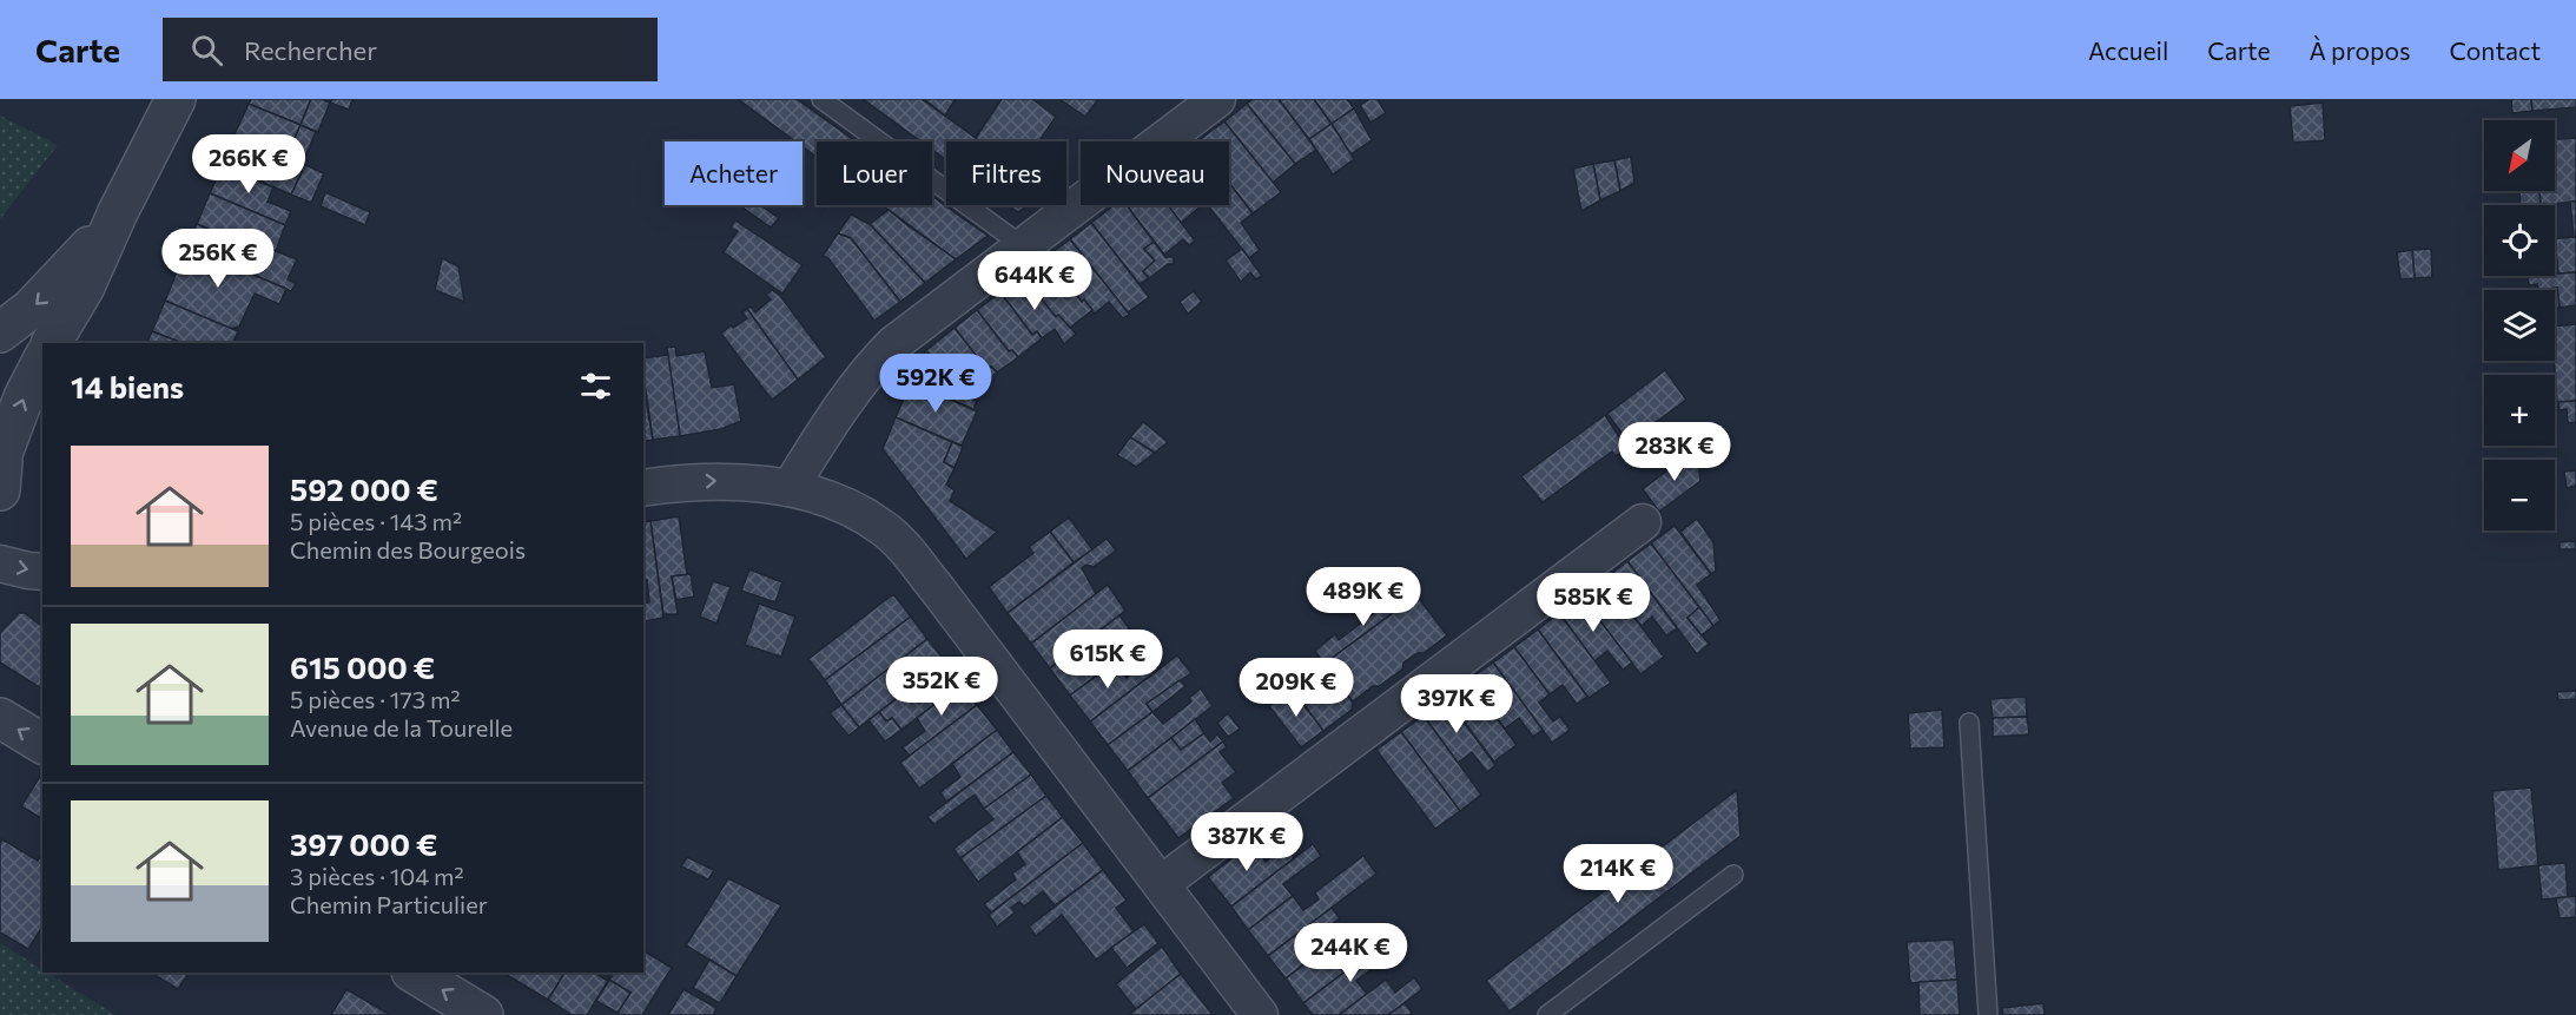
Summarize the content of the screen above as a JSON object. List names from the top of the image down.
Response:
{
  "north": "bottom left",
  "page": {
    "header": "Carte",
    "search": "Rechercher",
    "nav": [
      "Accueil",
      "Carte",
      "À propos",
      "Contact"
    ],
    "map_buttons": ["+", "−"],
    "price": [
      "266K €",
      "256K €",
      "644K €",
      "592K €",
      "283K €",
      "489K €",
      "585K €",
      "615K €",
      "352K €",
      "209K €",
      "397K €",
      "387K €",
      "214K €",
      "244K €"
    ],
    "chip": [
      "Acheter",
      "Louer",
      "Filtres",
      "Nouveau"
    ],
    "heading": "14 biens",
    "list": [
      {
        "name": "592 000 €",
        "note": "5 pièces · 143 m² · Chemin des Bourgeois"
      },
      {
        "name": "615 000 €",
        "note": "5 pièces · 173 m² · Avenue de la Tourelle"
      },
      {
        "name": "397 000 €",
        "note": "3 pièces · 104 m² · Chemin Particulier"
      }
    ]
  }
}
